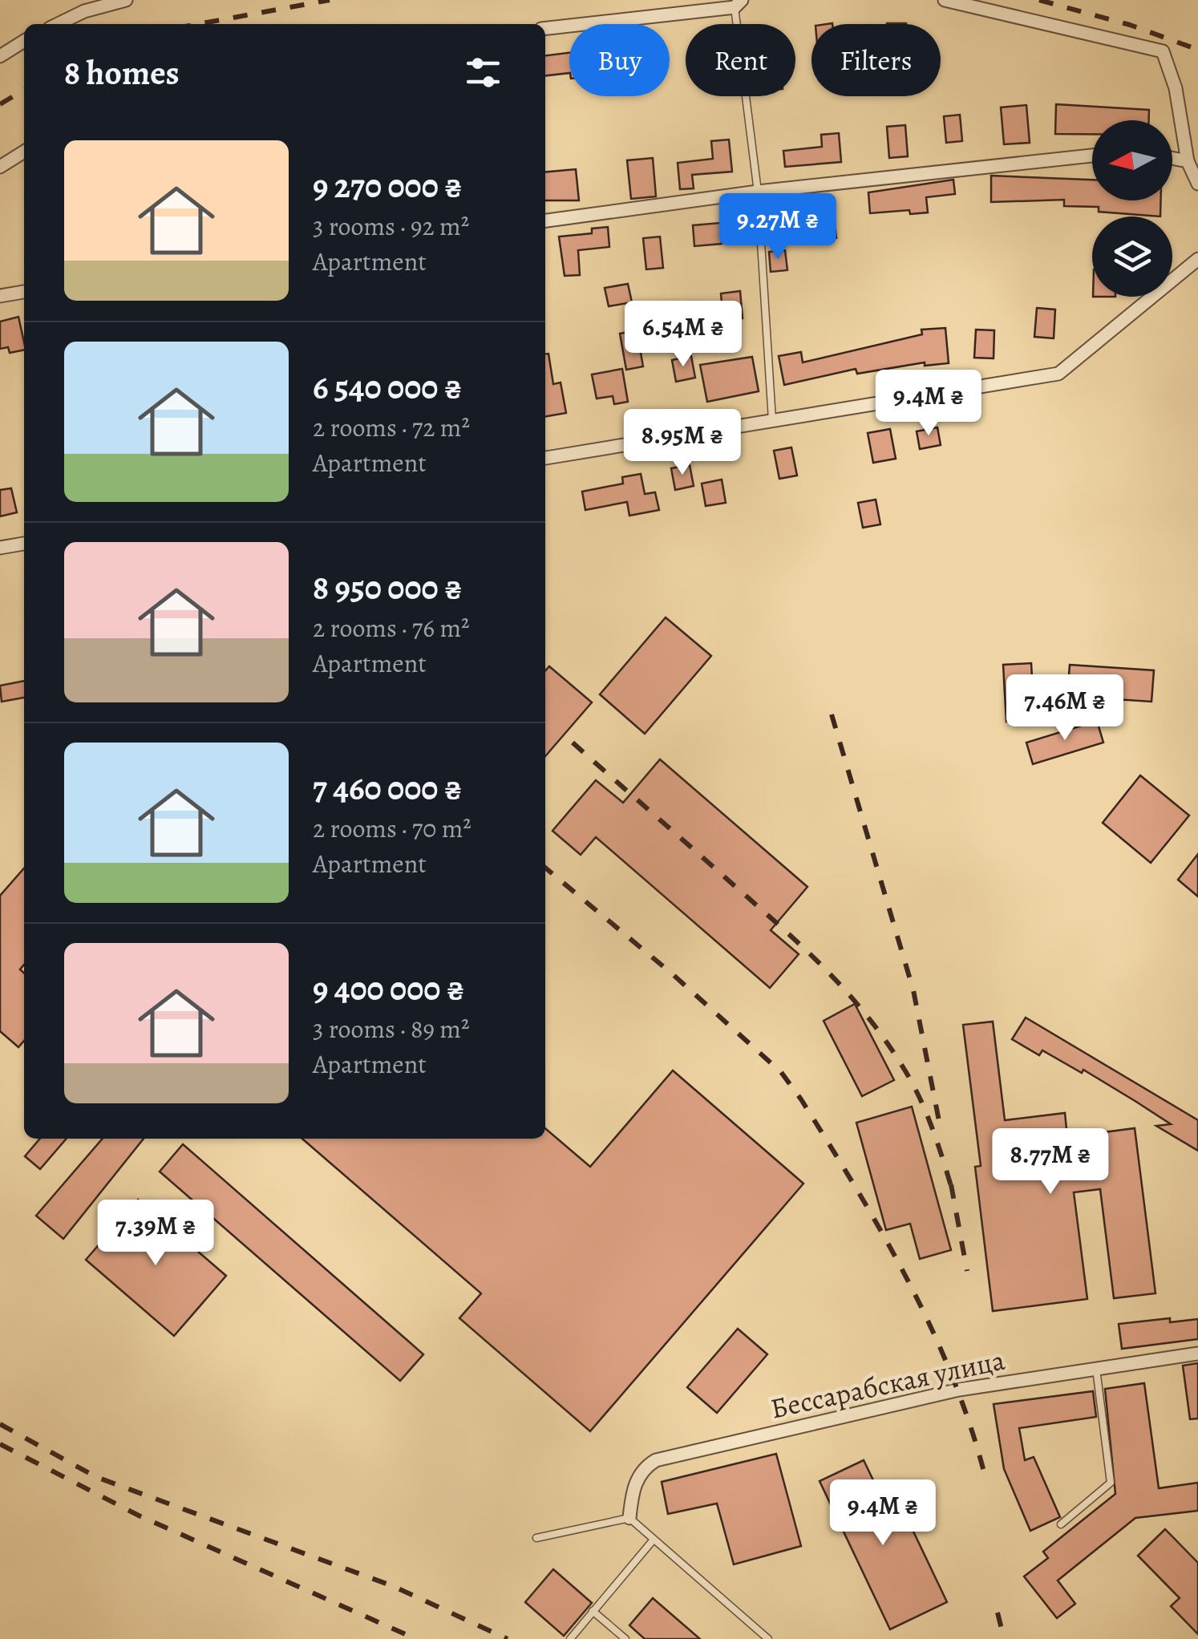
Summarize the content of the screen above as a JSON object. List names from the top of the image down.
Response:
{
  "streets": {
    "street": ["Бессарабская улица"]
  },
  "north": "left",
  "page": {
    "chip": ["Buy", "Rent", "Filters"],
    "heading": "8 homes",
    "list": [
      {
        "name": "9 270 000 ₴",
        "note": "3 rooms · 92 m² · Apartment"
      },
      {
        "name": "6 540 000 ₴",
        "note": "2 rooms · 72 m² · Apartment"
      },
      {
        "name": "8 950 000 ₴",
        "note": "2 rooms · 76 m² · Apartment"
      },
      {
        "name": "7 460 000 ₴",
        "note": "2 rooms · 70 m² · Apartment"
      },
      {
        "name": "9 400 000 ₴",
        "note": "3 rooms · 89 m² · Apartment"
      }
    ],
    "price": [
      "9.27M ₴",
      "6.54M ₴",
      "9.4M ₴",
      "8.95M ₴",
      "7.46M ₴",
      "8.77M ₴",
      "7.39M ₴",
      "9.4M ₴"
    ]
  }
}
